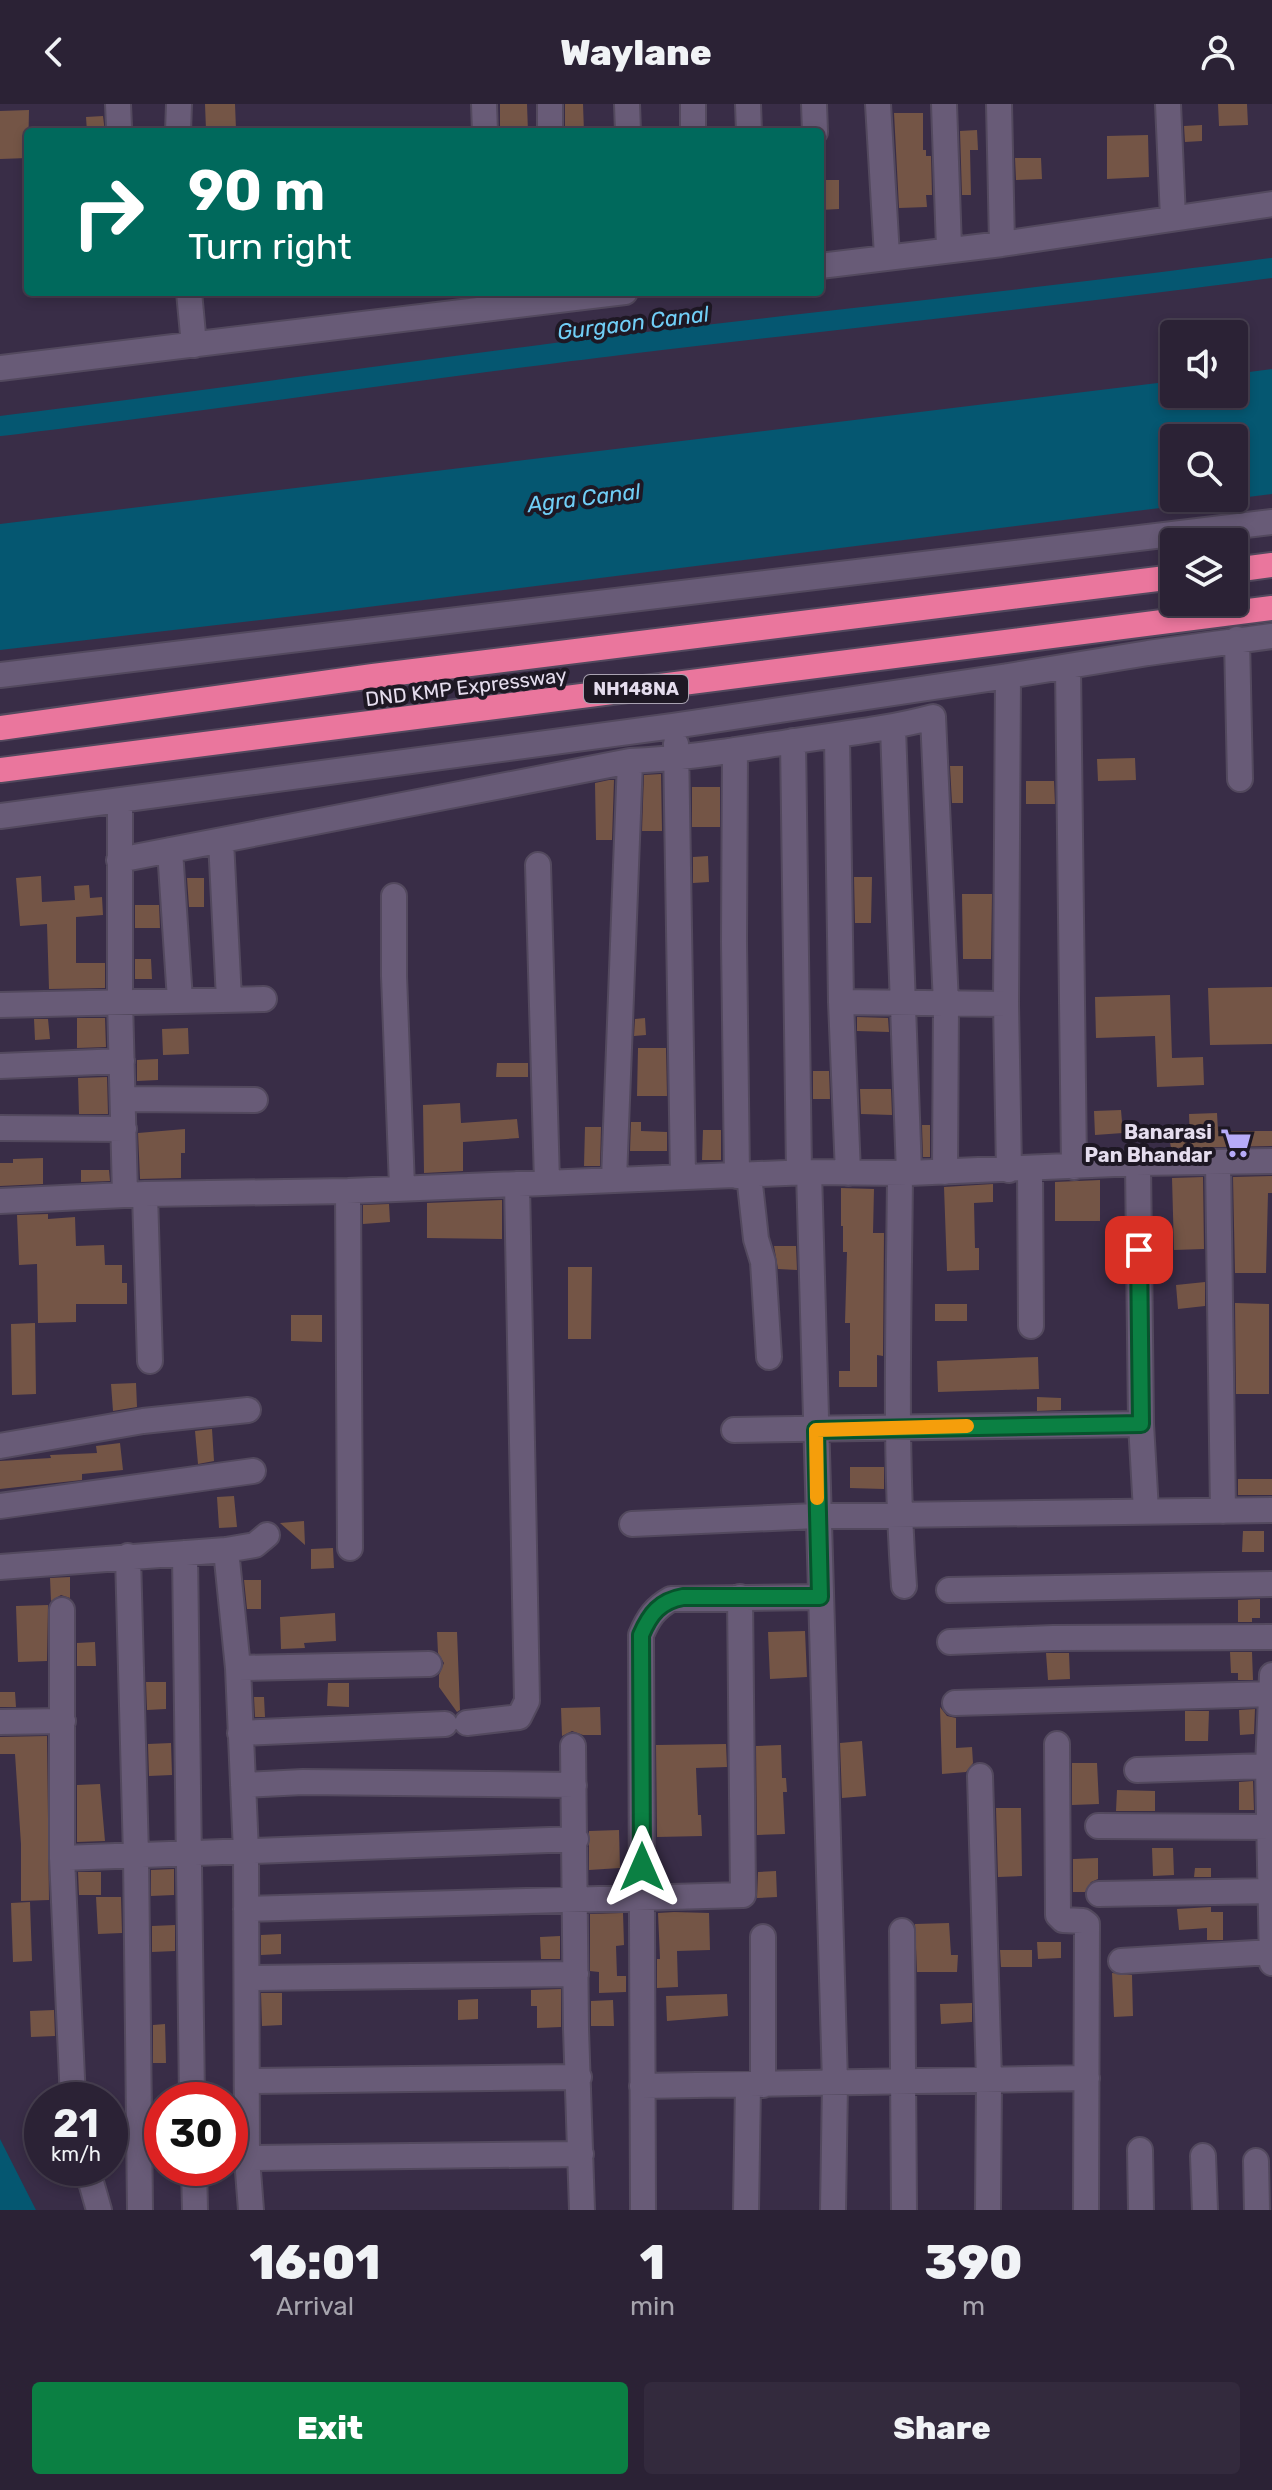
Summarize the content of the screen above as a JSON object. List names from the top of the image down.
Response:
{
  "streets": {
    "highway": ["DND KMP Expressway", "NH148NA"]
  },
  "water": ["Gurgaon Canal", "Agra Canal"],
  "places": {
    "supermarket": ["Banarasi Pan Bhandar"]
  },
  "page": {
    "header": "Waylane",
    "turn": ["90 m", "Turn right"],
    "speed": "21 km/h",
    "limit": "30",
    "eta": [
      "16:01",
      "Arrival",
      "1",
      "min",
      "390",
      "m"
    ],
    "buttons": ["Exit", "Share"]
  }
}
